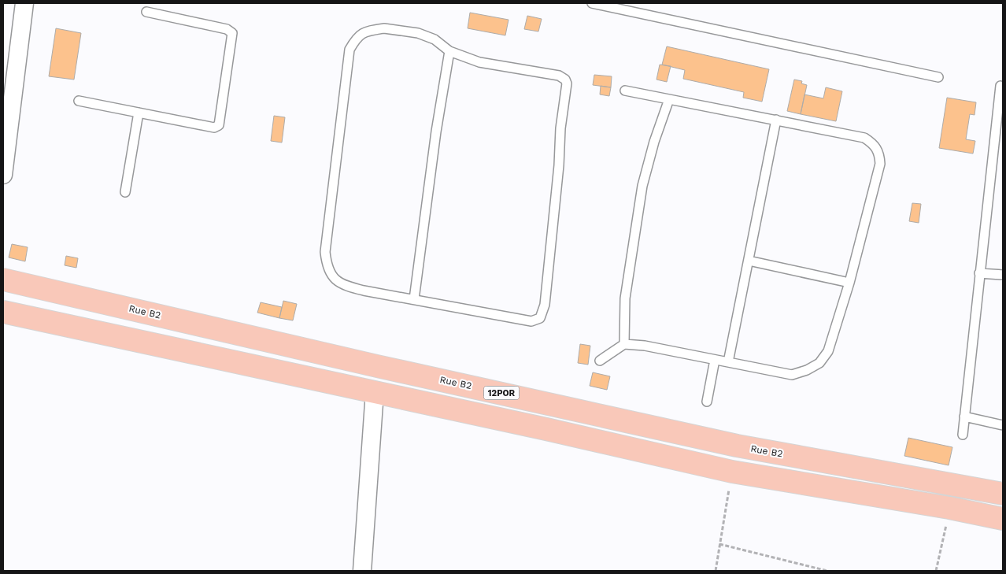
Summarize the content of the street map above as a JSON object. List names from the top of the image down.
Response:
{
  "streets": {
    "main road": ["Rue B2", "12POR"]
  }
}
